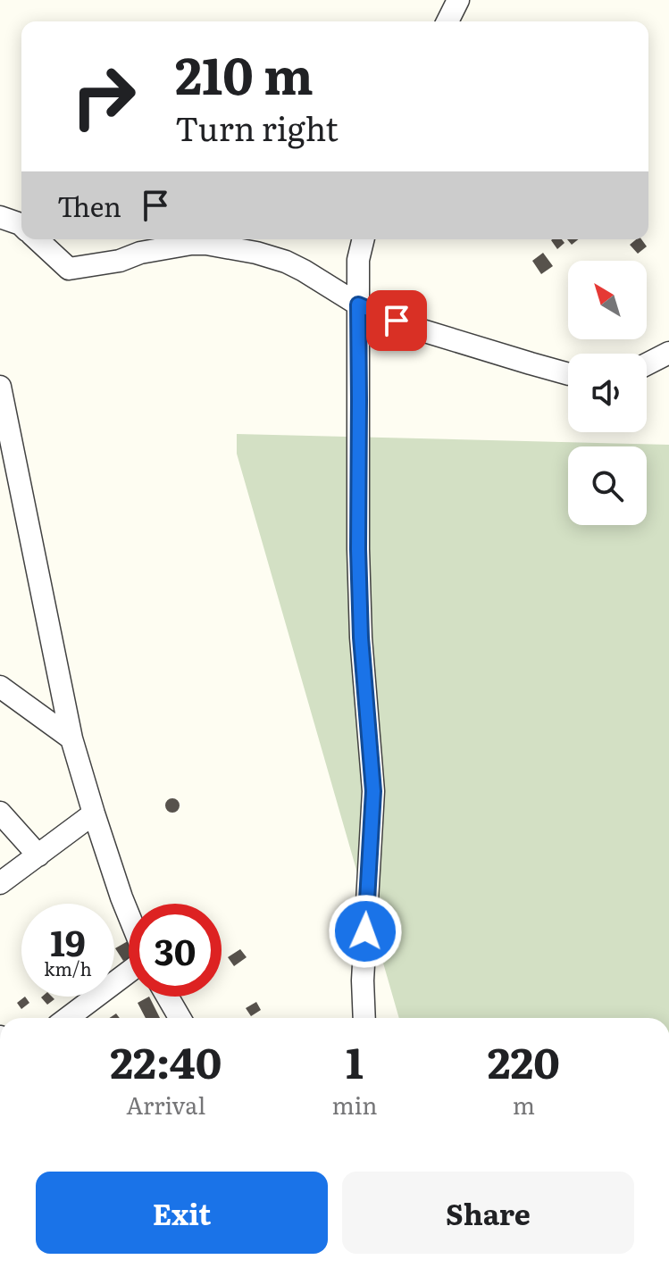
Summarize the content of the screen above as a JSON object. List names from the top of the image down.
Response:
{
  "north": "top left",
  "page": {
    "turn": ["210 m", "Turn right"],
    "then": "Then",
    "speed": "19 km/h",
    "limit": "30",
    "eta": [
      "22:40",
      "Arrival",
      "1",
      "min",
      "220",
      "m"
    ],
    "buttons": ["Exit", "Share"]
  }
}
